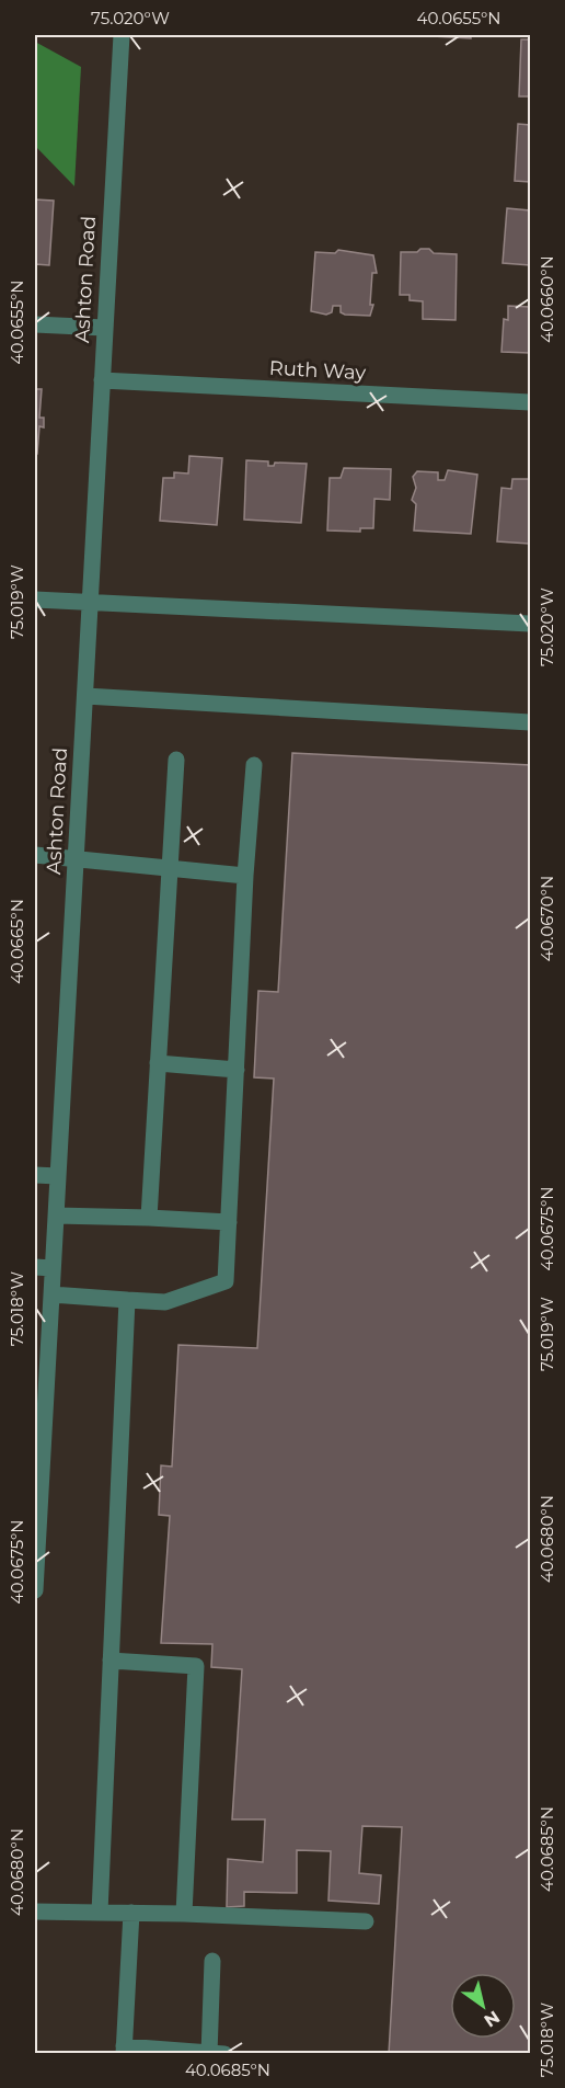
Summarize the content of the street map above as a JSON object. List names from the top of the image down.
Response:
{
  "streets": {
    "street": ["Ashton Road", "Ruth Way"]
  },
  "crossings": [
    ["Ashton Road", "Ruth Way"]
  ],
  "north": "bottom right",
  "coordinates": [
    "75.020°W",
    "40.0655°N",
    "40.0660°N",
    "75.019°W",
    "40.0670°N",
    "40.0665°N",
    "40.0675°N",
    "75.018°W",
    "40.0680°N",
    "40.0685°N"
  ]
}
